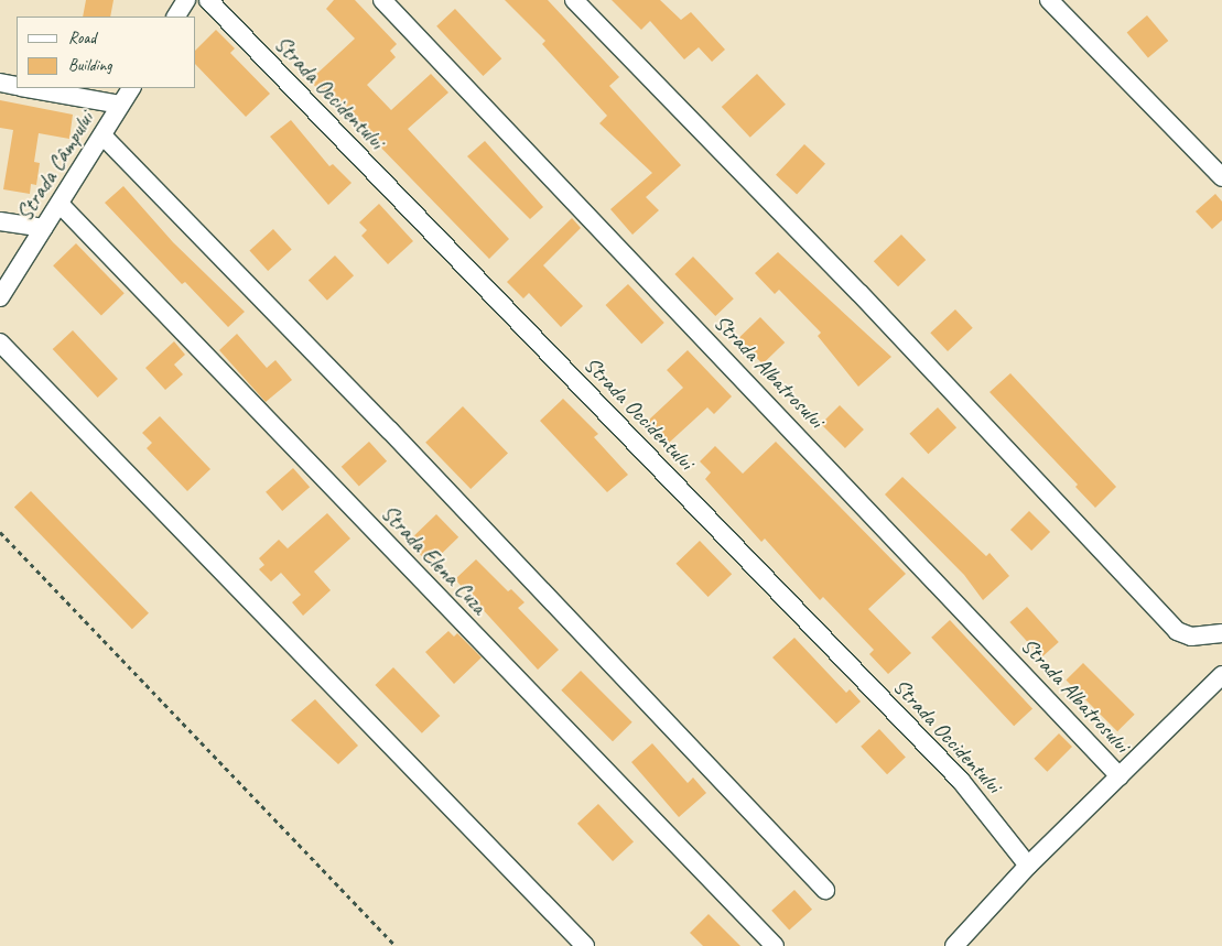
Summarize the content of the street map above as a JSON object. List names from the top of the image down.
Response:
{
  "streets": {
    "street": [
      "Strada Occidentului",
      "Strada Câmpului",
      "Strada Albatrosului",
      "Strada Elena Cuza"
    ]
  },
  "crossings": [
    ["Strada Câmpului", "Strada Elena Cuza"]
  ],
  "legend": ["Road", "Building"]
}
